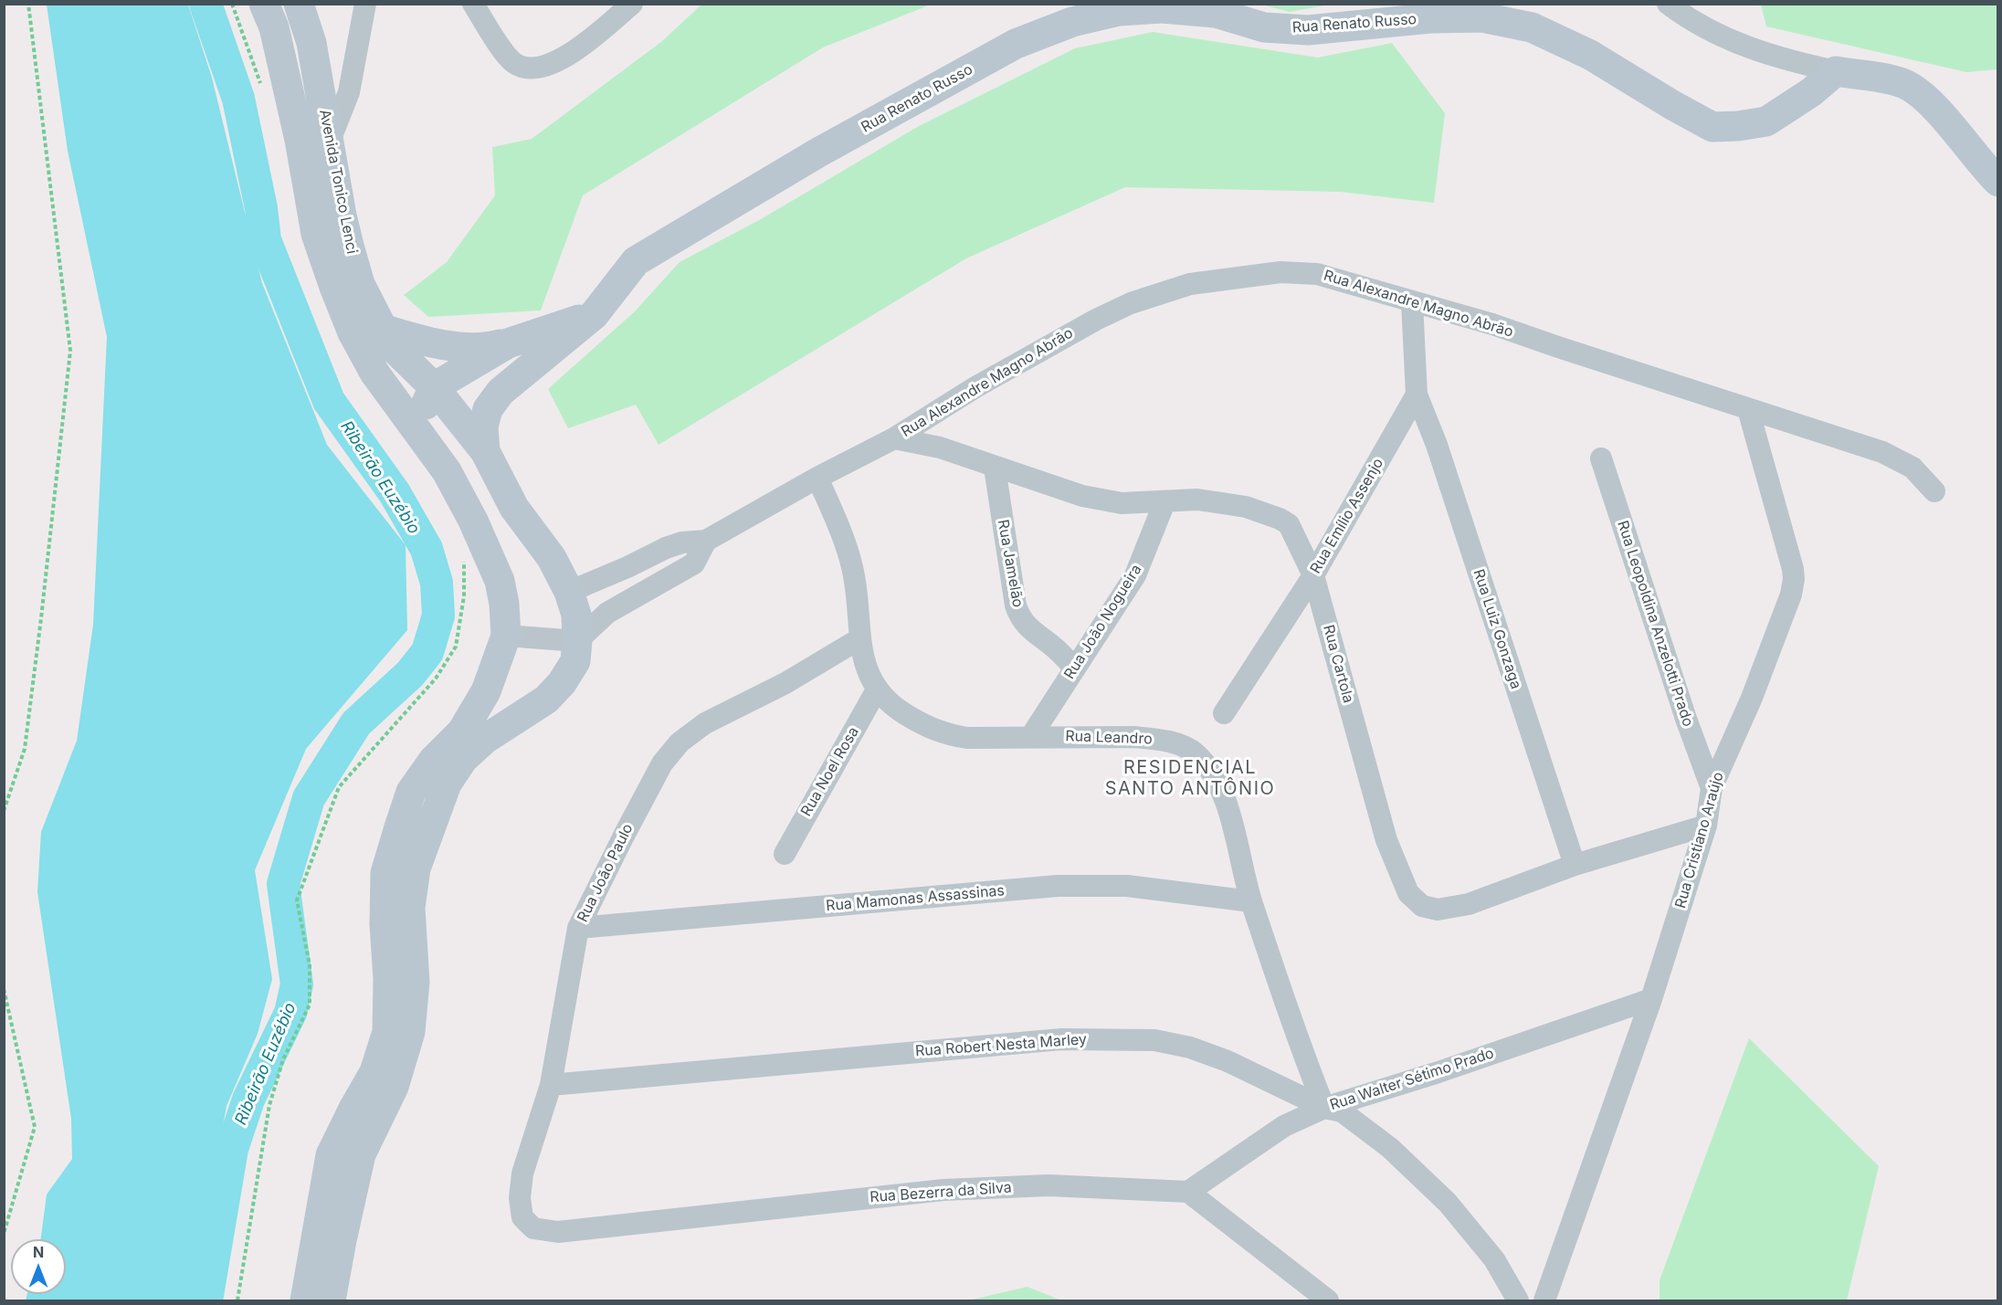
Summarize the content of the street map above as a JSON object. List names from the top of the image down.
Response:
{
  "streets": {
    "main road": ["Rua Renato Russo", "Avenida Tonico Lenci"],
    "street": [
      "Rua Alexandre Magno Abrão",
      "Rua Emílio Assenjo",
      "Rua Jamelão",
      "Rua João Nogueira",
      "Rua Leopoldina Anzelotti Prado",
      "Rua Luiz Gonzaga",
      "Rua Cartola",
      "Rua Leandro",
      "Rua Noel Rosa",
      "Rua Cristiano Araújo",
      "Rua João Paulo",
      "Rua Mamonas Assassinas",
      "Rua Robert Nesta Marley",
      "Rua Walter Sétimo Prado",
      "Rua Bezerra da Silva"
    ]
  },
  "crossings": [
    ["Rua Renato Russo", "Avenida Tonico Lenci"],
    ["Rua Alexandre Magno Abrão", "Rua Cartola"],
    ["Rua Alexandre Magno Abrão", "Rua Leandro"],
    ["Rua Alexandre Magno Abrão", "Rua Cristiano Araújo"],
    ["Rua Emílio Assenjo", "Rua Luiz Gonzaga"],
    ["Rua Emílio Assenjo", "Rua Cartola"],
    ["Rua Jamelão", "Rua João Nogueira"],
    ["Rua Jamelão", "Rua Cartola"],
    ["Rua João Nogueira", "Rua Cartola"],
    ["Rua João Nogueira", "Rua Leandro"],
    ["Rua Leopoldina Anzelotti Prado", "Rua Cristiano Araújo"],
    ["Rua Luiz Gonzaga", "Rua Cartola"],
    ["Rua Cartola", "Rua Cristiano Araújo"],
    ["Rua Leandro", "Rua Noel Rosa"],
    ["Rua Leandro", "Rua João Paulo"],
    ["Rua Leandro", "Rua Mamonas Assassinas"],
    ["Rua Leandro", "Rua Robert Nesta Marley"],
    ["Rua Leandro", "Rua Walter Sétimo Prado"],
    ["Rua Cristiano Araújo", "Rua Walter Sétimo Prado"],
    ["Rua João Paulo", "Rua Mamonas Assassinas"],
    ["Rua João Paulo", "Rua Robert Nesta Marley"],
    ["Rua João Paulo", "Rua Bezerra da Silva"],
    ["Rua Robert Nesta Marley", "Rua Walter Sétimo Prado"],
    ["Rua Walter Sétimo Prado", "Rua Bezerra da Silva"]
  ],
  "districts": ["RESIDENCIAL SANTO ANTÔNIO"],
  "water": ["Ribeirão Euzébio"],
  "north": "top"
}
